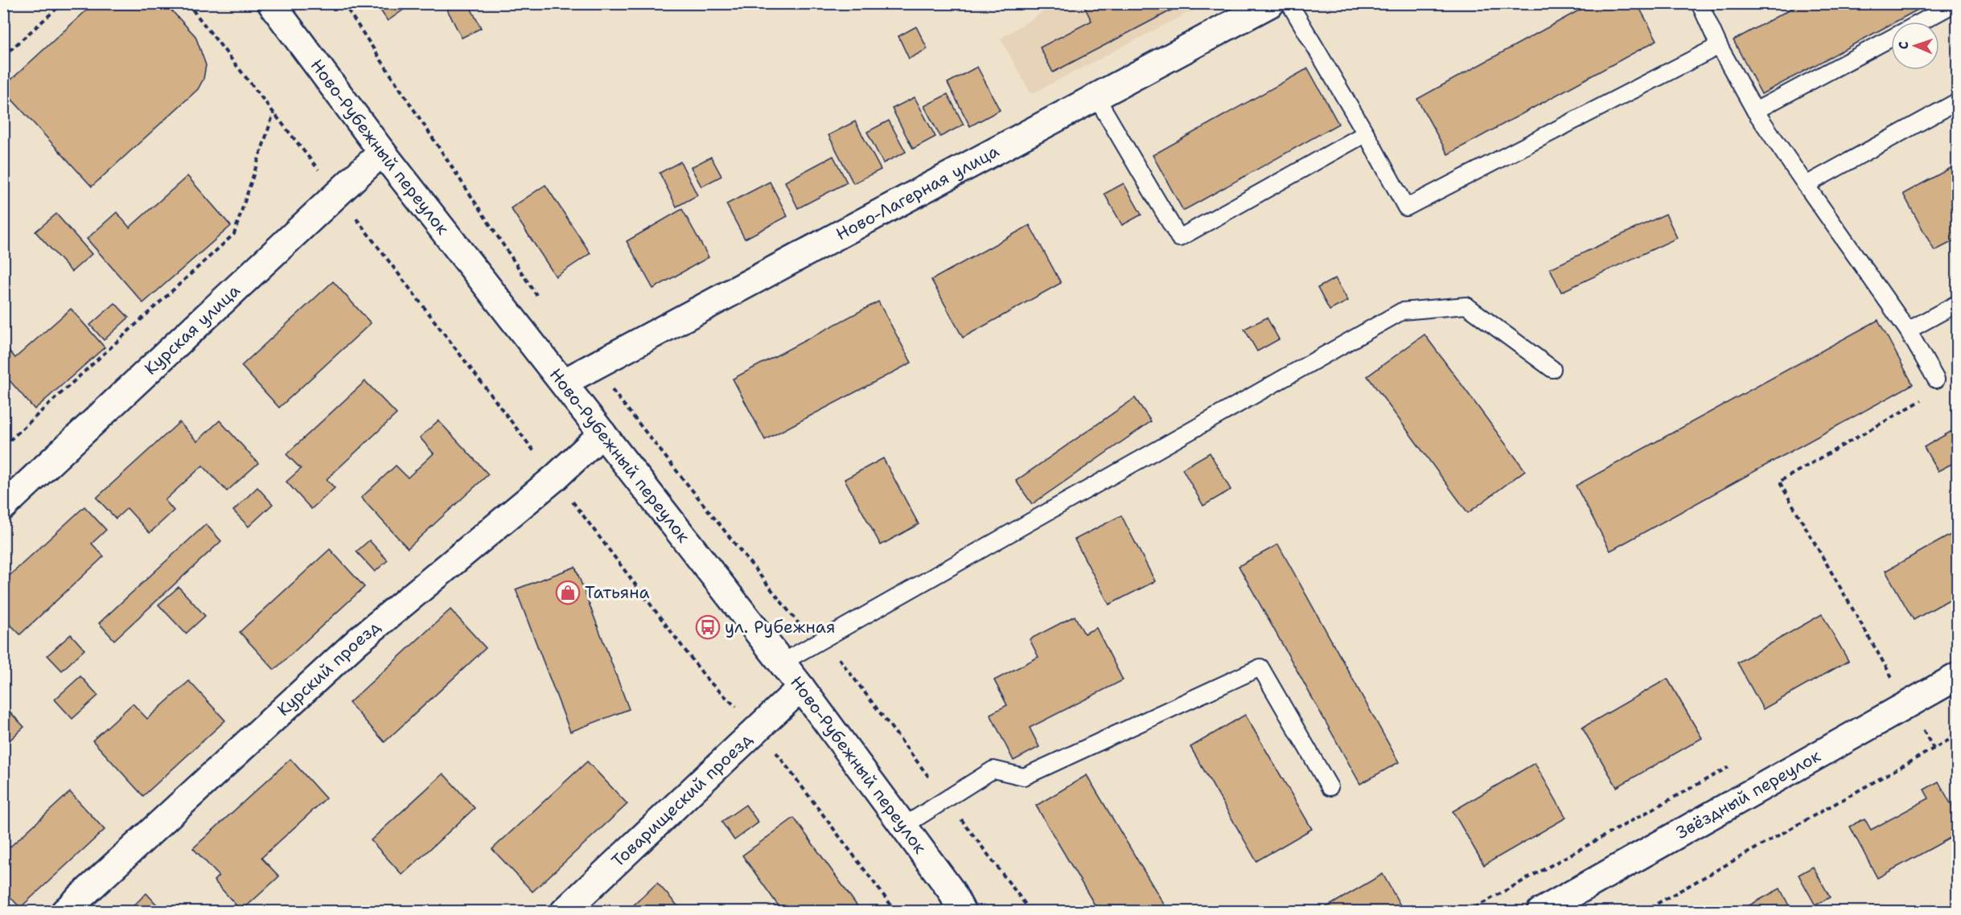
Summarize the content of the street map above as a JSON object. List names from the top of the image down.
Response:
{
  "streets": {
    "street": [
      "Ново-Рубежный переулок",
      "Ново-Лагерная улица",
      "Курская улица",
      "Курский проезд",
      "Звёздный переулок",
      "Товарищеский проезд"
    ]
  },
  "crossings": [
    ["Ново-Рубежный переулок", "Ново-Лагерная улица"],
    ["Ново-Рубежный переулок", "Курская улица"],
    ["Ново-Рубежный переулок", "Курский проезд"],
    ["Ново-Рубежный переулок", "Товарищеский проезд"]
  ],
  "places": {
    "shop": ["Татьяна"],
    "bus stop": ["ул. Рубежная"]
  },
  "north": "left"
}
